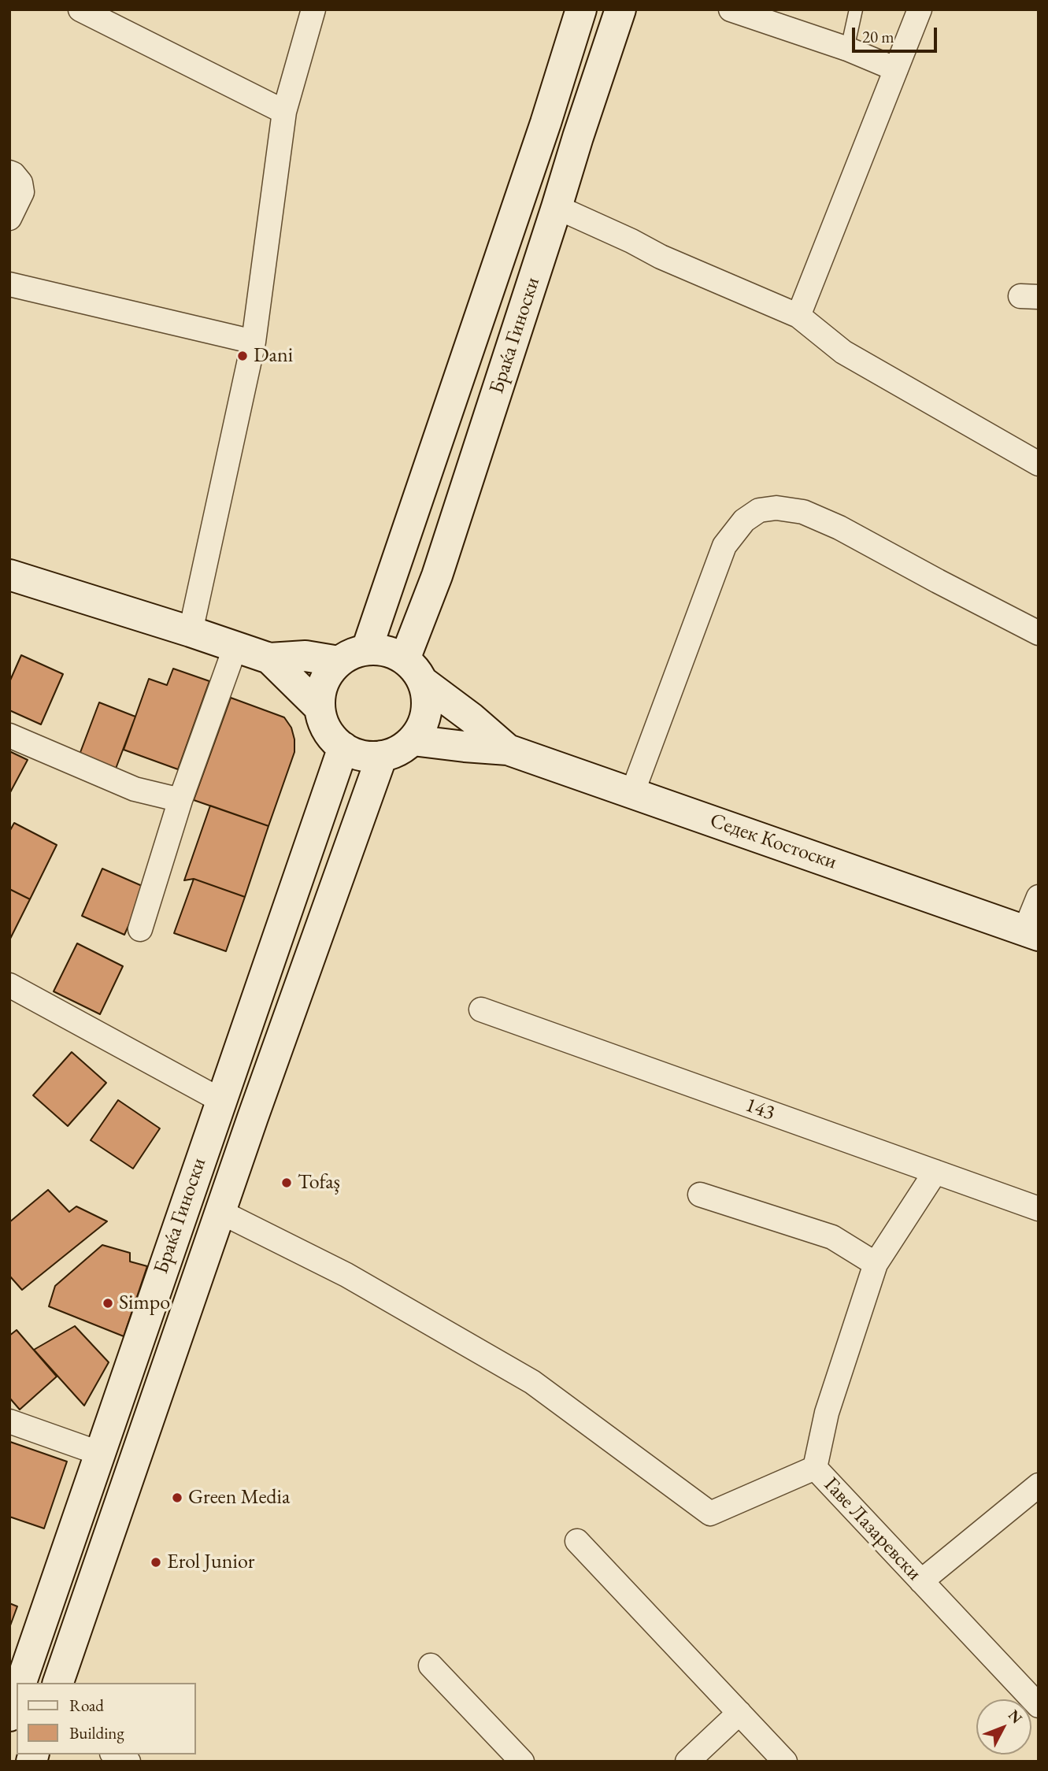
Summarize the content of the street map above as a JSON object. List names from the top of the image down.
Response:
{
  "streets": {
    "main road": ["Браќа Гиноски", "Седек Костоски"],
    "street": ["143", "Гаве Лазаревски"]
  },
  "crossings": [
    ["143", "Гаве Лазаревски"]
  ],
  "places": [
    "Dani",
    "Tofaş",
    "Simpo",
    "Green Media",
    "Erol Junior"
  ],
  "legend": ["Road", "Building"],
  "scale_bar": "20 m",
  "north": "top right"
}
